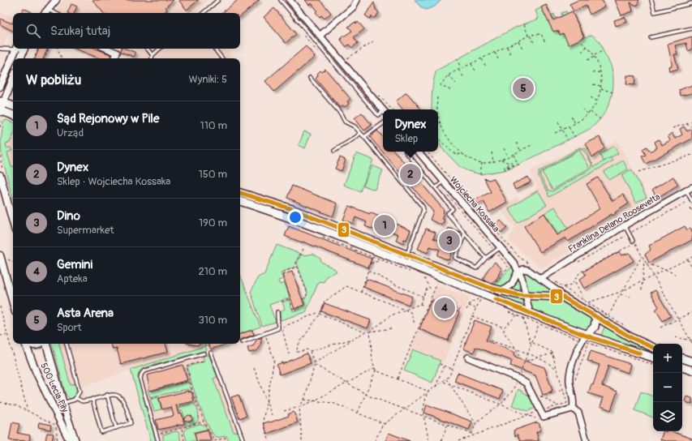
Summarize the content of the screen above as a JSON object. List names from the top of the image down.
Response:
{
  "streets": {
    "street": ["Wojciecha Kossaka", "Franklina Delano Roosevelta", "500 Lecia Piły"]
  },
  "lines": ["transit line 3"],
  "page": {
    "search": "Szukaj tutaj",
    "heading": ["W pobliżu", "Wyniki: 5"],
    "pins": [
      "5",
      "2",
      "1",
      "3",
      "4"
    ],
    "list": [
      {
        "mark": "1",
        "name": "Sąd Rejonowy w Pile",
        "note": "Urząd",
        "value": "110 m"
      },
      {
        "mark": "2",
        "name": "Dynex",
        "note": "Sklep · Wojciecha Kossaka",
        "value": "150 m"
      },
      {
        "mark": "3",
        "name": "Dino",
        "note": "Supermarket",
        "value": "190 m"
      },
      {
        "mark": "4",
        "name": "Gemini",
        "note": "Apteka",
        "value": "210 m"
      },
      {
        "mark": "5",
        "name": "Asta Arena",
        "note": "Sport",
        "value": "310 m"
      }
    ],
    "popup": ["Dynex", "Sklep"],
    "map_buttons": ["+", "−"]
  }
}
